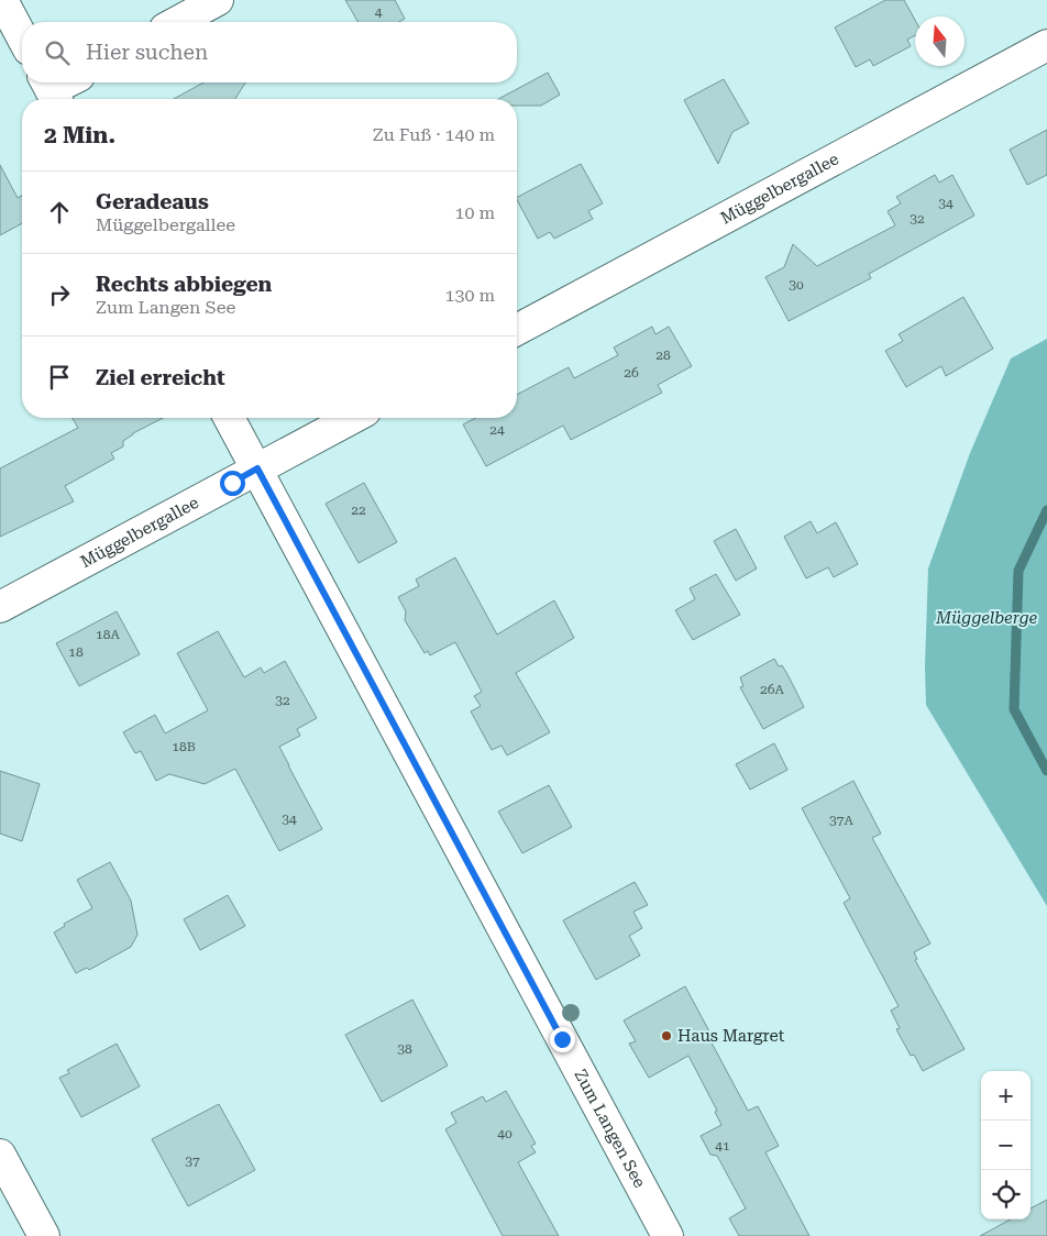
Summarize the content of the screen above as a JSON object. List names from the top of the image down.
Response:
{
  "streets": {
    "street": ["Müggelbergallee", "Zum Langen See"]
  },
  "crossings": [
    ["Müggelbergallee", "Zum Langen See"]
  ],
  "parks": ["Müggelberge"],
  "places": ["Haus Margret"],
  "house_numbers": [
    "4",
    "34",
    "32",
    "30",
    "28",
    "26",
    "24",
    "22",
    "18A",
    "18",
    "26A",
    "32",
    "18B",
    "34",
    "37A",
    "38",
    "40",
    "41",
    "37"
  ],
  "north": "top",
  "page": {
    "search": "Hier suchen",
    "heading": ["2 Min.", "Zu Fuß · 140 m"],
    "list": [
      ["Geradeaus", "Müggelbergallee", "10 m"],
      ["Rechts abbiegen", "Zum Langen See", "130 m"],
      "Ziel erreicht"
    ],
    "map_buttons": ["+", "−"]
  }
}
